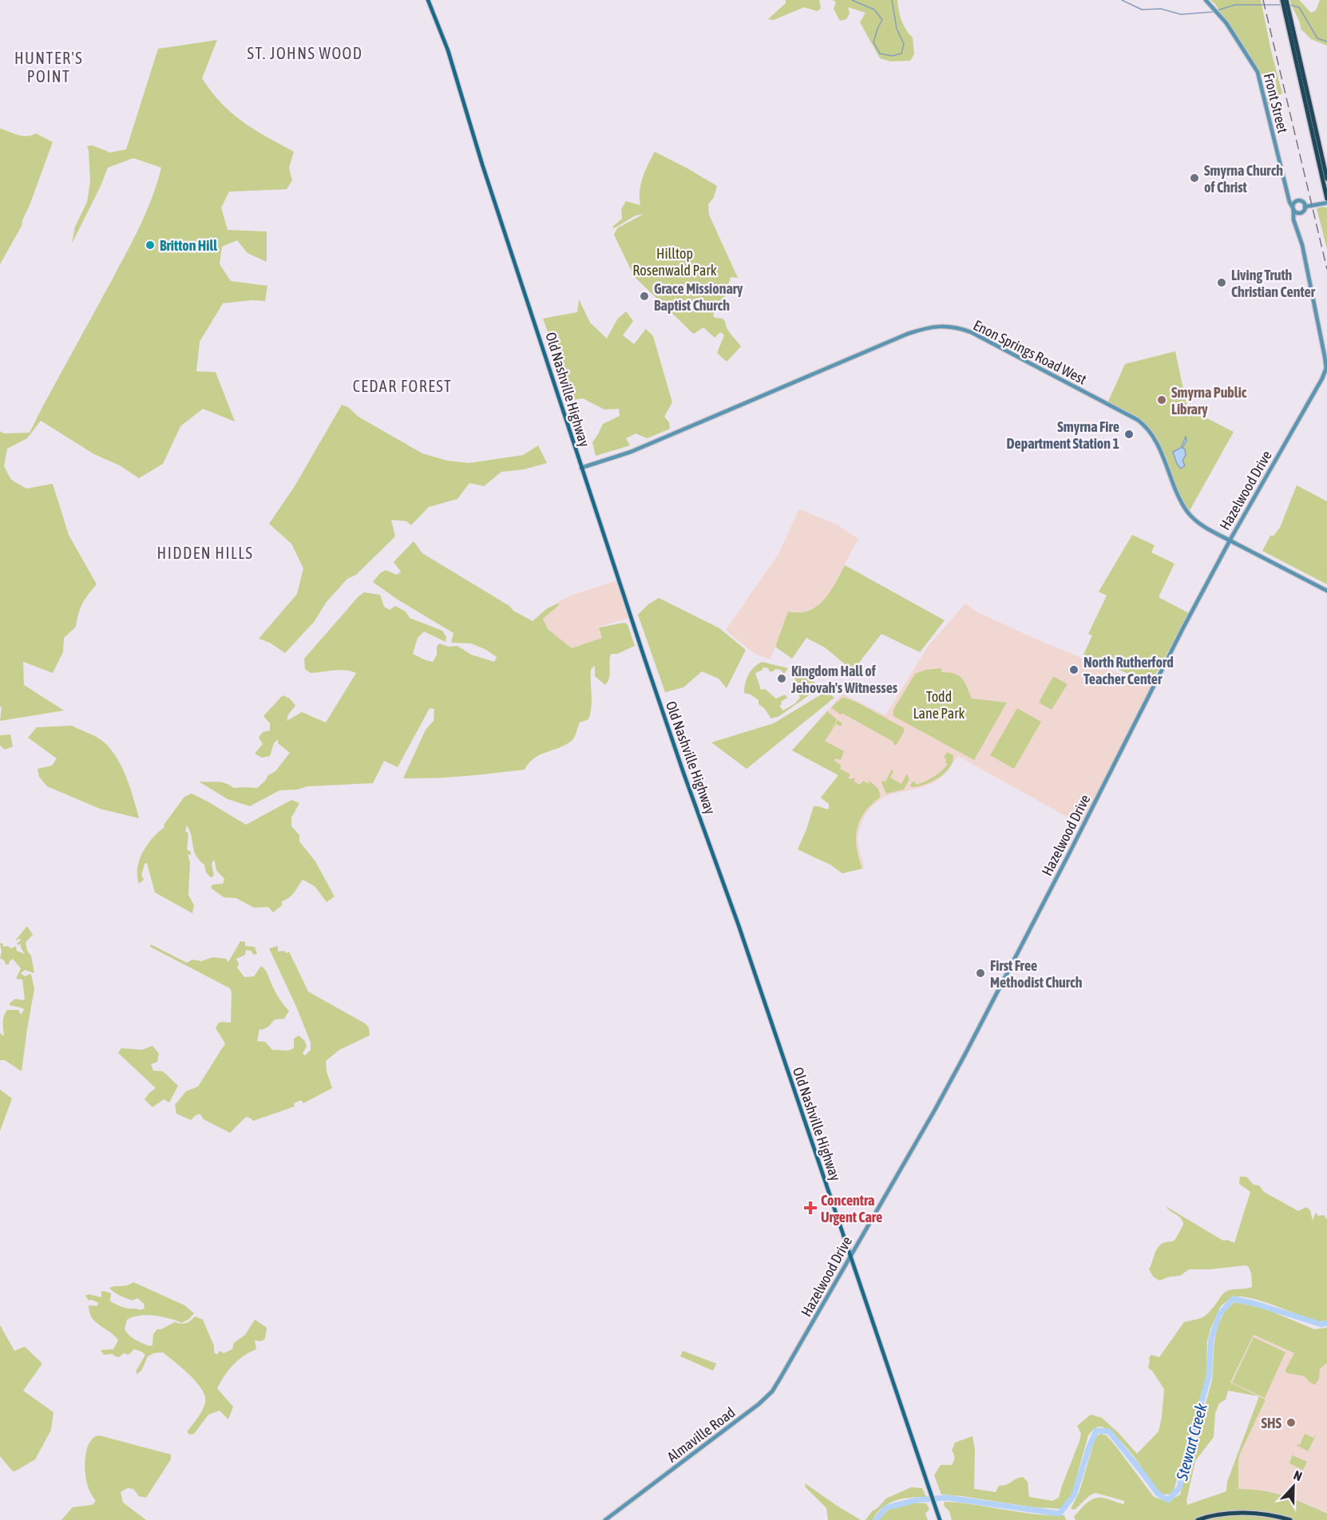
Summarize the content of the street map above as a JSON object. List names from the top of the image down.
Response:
{
  "streets": {
    "main road": ["Old Nashville Highway"],
    "street": [
      "Front Street",
      "Enon Springs Road West",
      "Hazelwood Drive",
      "Almaville Road"
    ]
  },
  "crossings": [
    ["Front Street", "Hazelwood Drive"],
    ["Enon Springs Road West", "Old Nashville Highway"],
    ["Enon Springs Road West", "Hazelwood Drive"],
    ["Old Nashville Highway", "Hazelwood Drive"],
    ["Hazelwood Drive", "Almaville Road"]
  ],
  "districts": [
    "ST. JOHNS WOOD",
    "HUNTER'S POINT",
    "CEDAR FOREST",
    "HIDDEN HILLS"
  ],
  "water": ["Stewart Creek"],
  "parks": ["Hilltop Rosenwald Park", "Todd Lane Park"],
  "places": {
    "other": [
      "Smyrna Church of Christ",
      "Britton Hill",
      "Living Truth Christian Center",
      "Grace Missionary Baptist Church",
      "Smyrna Public Library",
      "Smyrna Fire Department Station 1",
      "North Rutherford Teacher Center",
      "Kingdom Hall of Jehovah's Witnesses",
      "First Free Methodist Church",
      "SHS"
    ],
    "health": ["Concentra Urgent Care"]
  },
  "north": "top"
}
